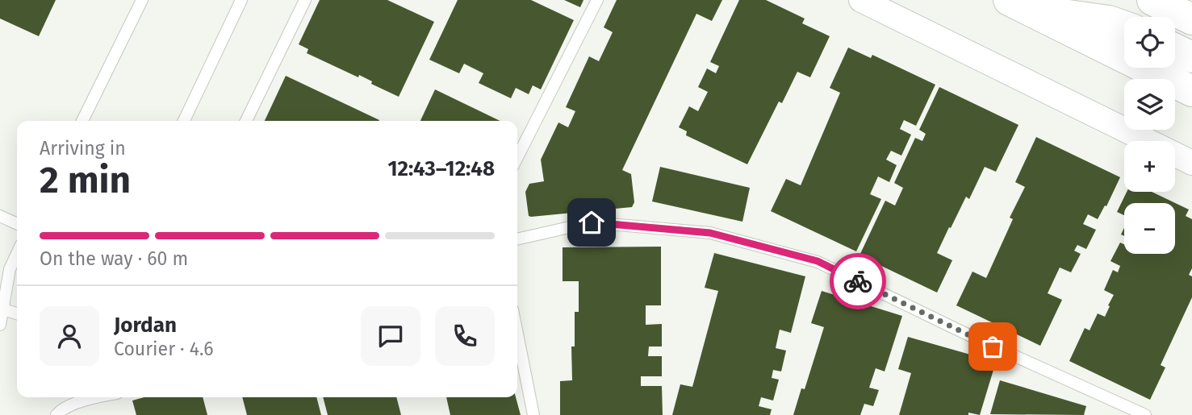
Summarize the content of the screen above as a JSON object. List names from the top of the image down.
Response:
{
  "page": {
    "map_buttons": ["+", "−"],
    "heading": ["2 min", "Arriving in", "12:43–12:48"],
    "panel": ["Jordan", "Courier · 4.6"],
    "bar": "On the way · 60 m"
  }
}
